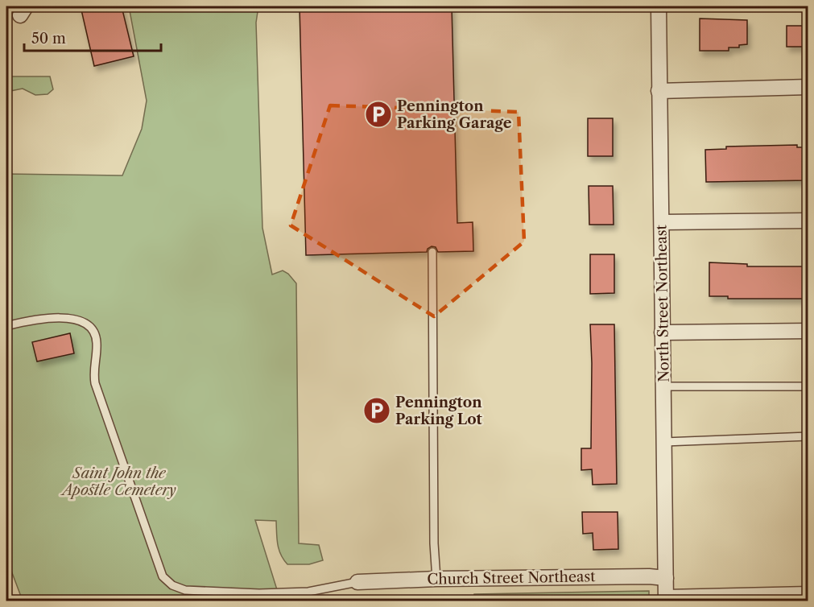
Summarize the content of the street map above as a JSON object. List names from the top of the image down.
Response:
{
  "streets": {
    "street": ["North Street Northeast", "Church Street Northeast"]
  },
  "crossings": [
    ["North Street Northeast", "Church Street Northeast"]
  ],
  "parks": ["Saint John the Apostle Cemetery"],
  "places": {
    "parking": ["Pennington Parking Garage", "Pennington Parking Lot"]
  },
  "scale_bar": "50 m"
}
